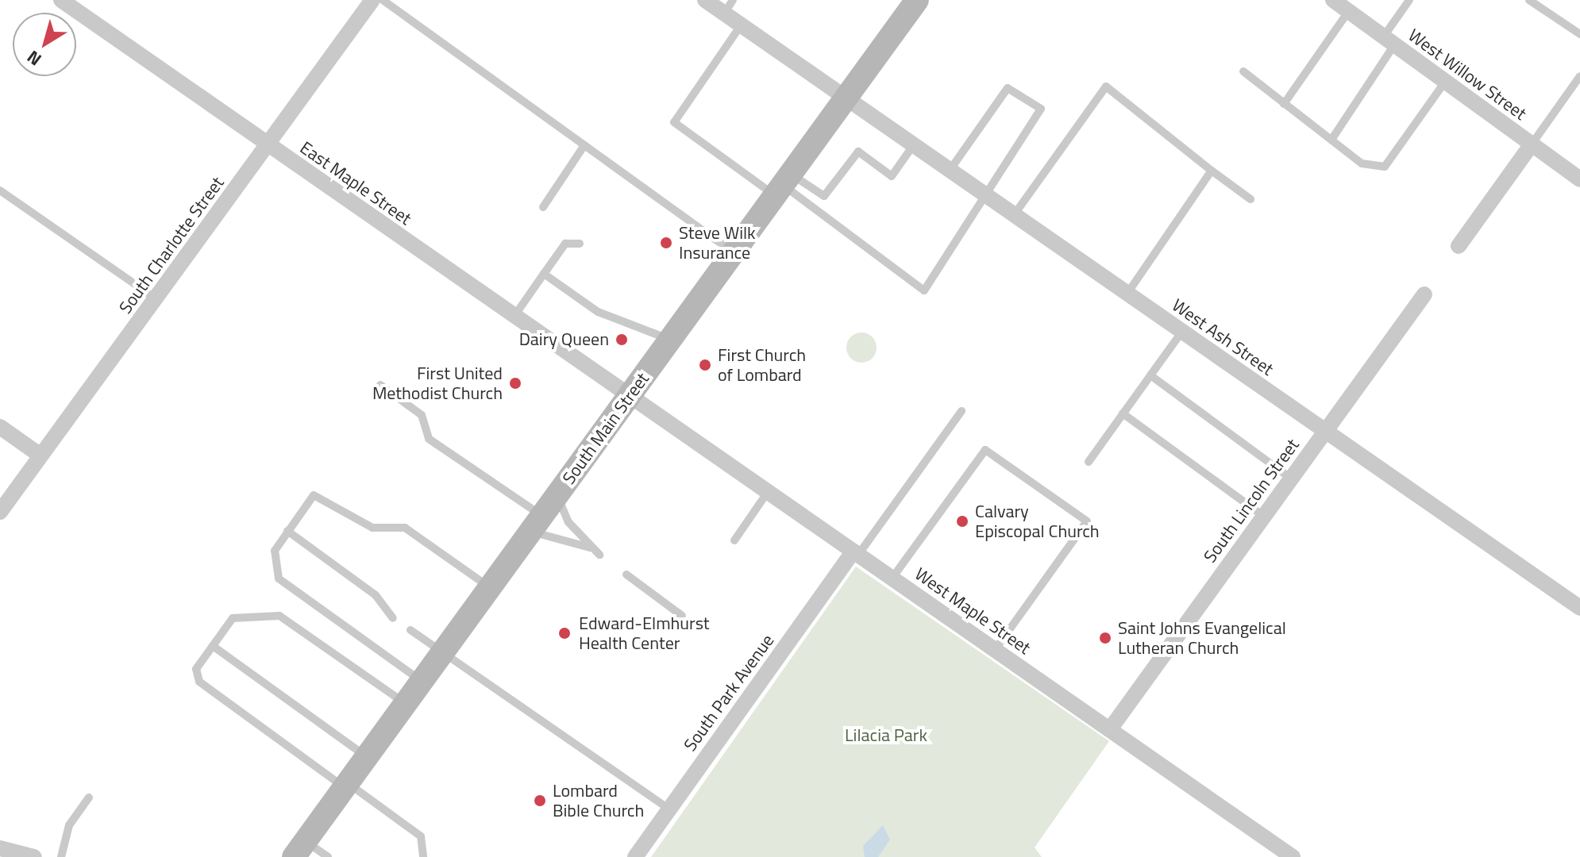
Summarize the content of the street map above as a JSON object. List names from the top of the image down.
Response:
{
  "streets": {
    "main road": ["South Main Street"],
    "street": [
      "West Willow Street",
      "East Maple Street",
      "South Charlotte Street",
      "West Ash Street",
      "South Lincoln Street",
      "West Maple Street",
      "South Park Avenue"
    ]
  },
  "crossings": [
    ["East Maple Street", "South Charlotte Street"],
    ["East Maple Street", "South Main Street"],
    ["East Maple Street", "West Maple Street"],
    ["West Ash Street", "South Main Street"],
    ["West Ash Street", "South Lincoln Street"],
    ["South Main Street", "West Maple Street"],
    ["South Lincoln Street", "West Maple Street"],
    ["West Maple Street", "South Park Avenue"]
  ],
  "parks": ["Lilacia Park"],
  "places": [
    "Steve Wilk Insurance",
    "Dairy Queen",
    "First Church of Lombard",
    "First United Methodist Church",
    "Calvary Episcopal Church",
    "Edward-Elmhurst Health Center",
    "Saint Johns Evangelical Lutheran Church",
    "Lombard Bible Church"
  ],
  "north": "bottom left"
}
